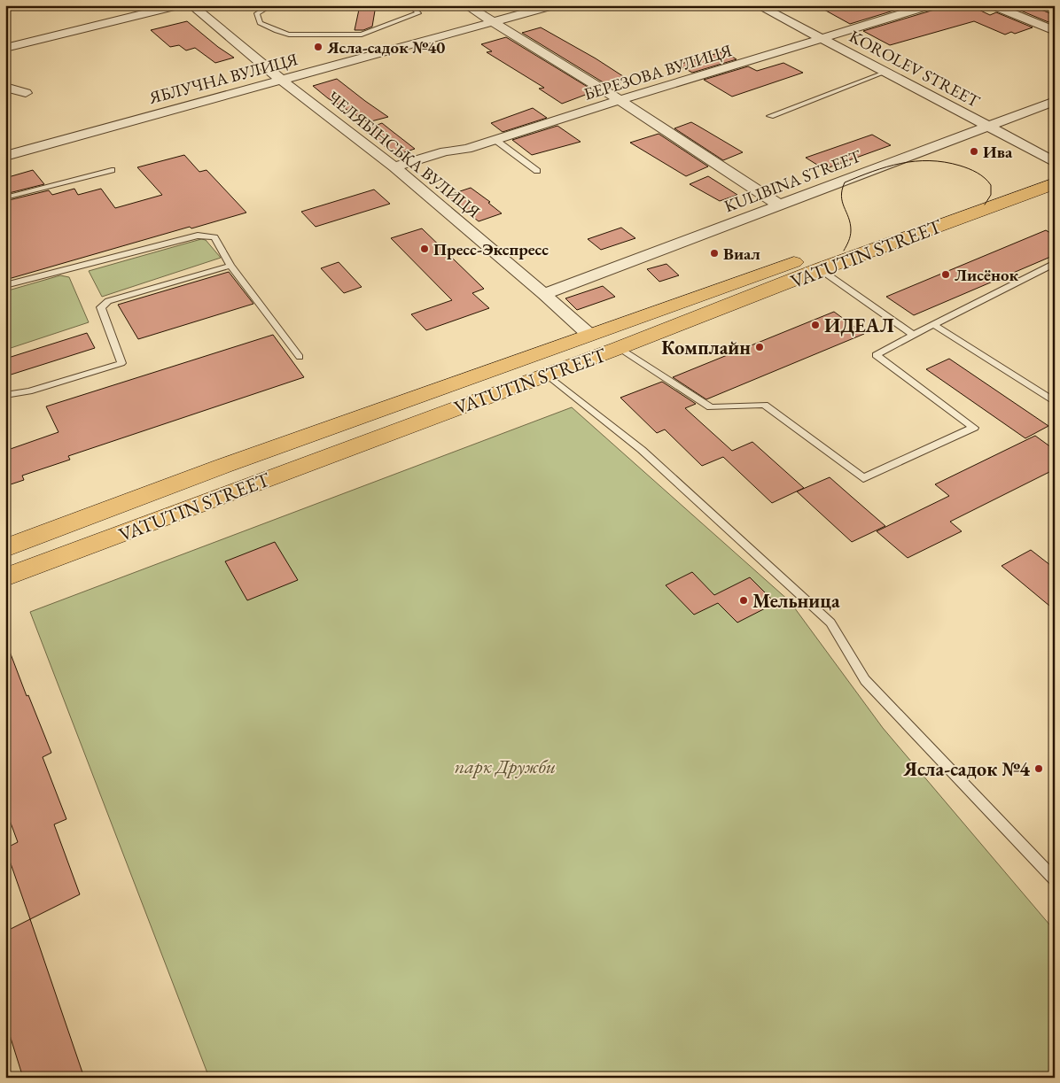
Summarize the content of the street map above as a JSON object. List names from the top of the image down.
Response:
{
  "streets": {
    "main road": ["VATUTIN STREET"],
    "street": [
      "KOROLEV STREET",
      "БЕРЕЗОВА ВУЛИЦЯ",
      "ЯБЛУЧНА ВУЛИЦЯ",
      "ЧЕЛЯБІНСЬКА ВУЛИЦЯ",
      "KULIBINA STREET"
    ]
  },
  "crossings": [
    ["KOROLEV STREET", "БЕРЕЗОВА ВУЛИЦЯ"],
    ["KOROLEV STREET", "KULIBINA STREET"],
    ["БЕРЕЗОВА ВУЛИЦЯ", "ЧЕЛЯБІНСЬКА ВУЛИЦЯ"],
    ["ЯБЛУЧНА ВУЛИЦЯ", "ЧЕЛЯБІНСЬКА ВУЛИЦЯ"],
    ["ЧЕЛЯБІНСЬКА ВУЛИЦЯ", "KULIBINA STREET"],
    ["ЧЕЛЯБІНСЬКА ВУЛИЦЯ", "VATUTIN STREET"]
  ],
  "parks": ["парк Дружби"],
  "places": [
    "Ясла-садок №40",
    "Ива",
    "Пресс-Экспресс",
    "Виал",
    "Лисёнок",
    "ИДЕАЛ",
    "Комплайн",
    "Мельница",
    "Ясла-садок №4"
  ]
}
